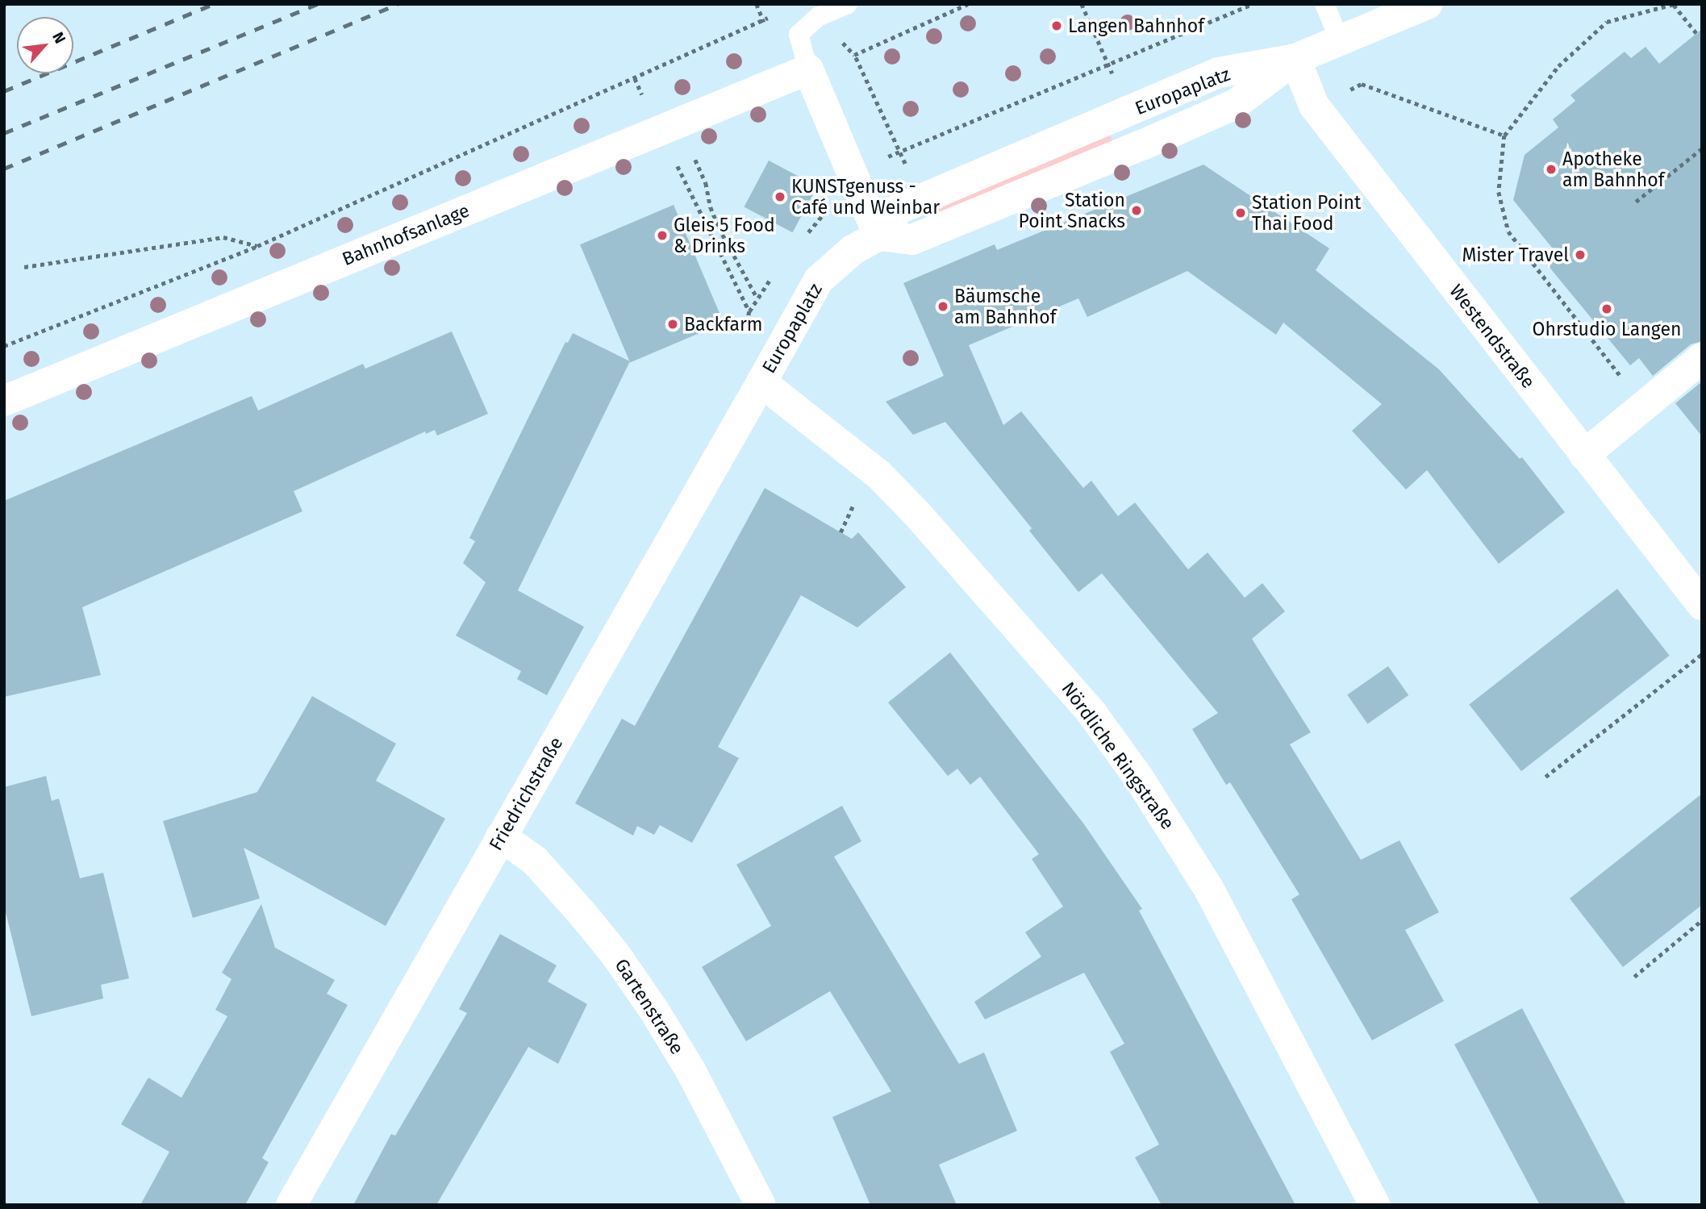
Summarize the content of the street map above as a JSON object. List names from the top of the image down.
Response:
{
  "streets": {
    "street": [
      "Europaplatz",
      "Bahnhofsanlage",
      "Westendstraße",
      "Nördliche Ringstraße",
      "Friedrichstraße",
      "Gartenstraße"
    ]
  },
  "crossings": [
    ["Europaplatz", "Westendstraße"],
    ["Europaplatz", "Nördliche Ringstraße"],
    ["Europaplatz", "Friedrichstraße"],
    ["Nördliche Ringstraße", "Friedrichstraße"],
    ["Friedrichstraße", "Gartenstraße"]
  ],
  "places": [
    "Langen Bahnhof",
    "Apotheke am Bahnhof",
    "KUNSTgenuss - Café und Weinbar",
    "Station Point Snacks",
    "Station Point Thai Food",
    "Gleis 5 Food & Drinks",
    "Mister Travel",
    "Bäumsche am Bahnhof",
    "Ohrstudio Langen",
    "Backfarm"
  ],
  "north": "top right"
}
